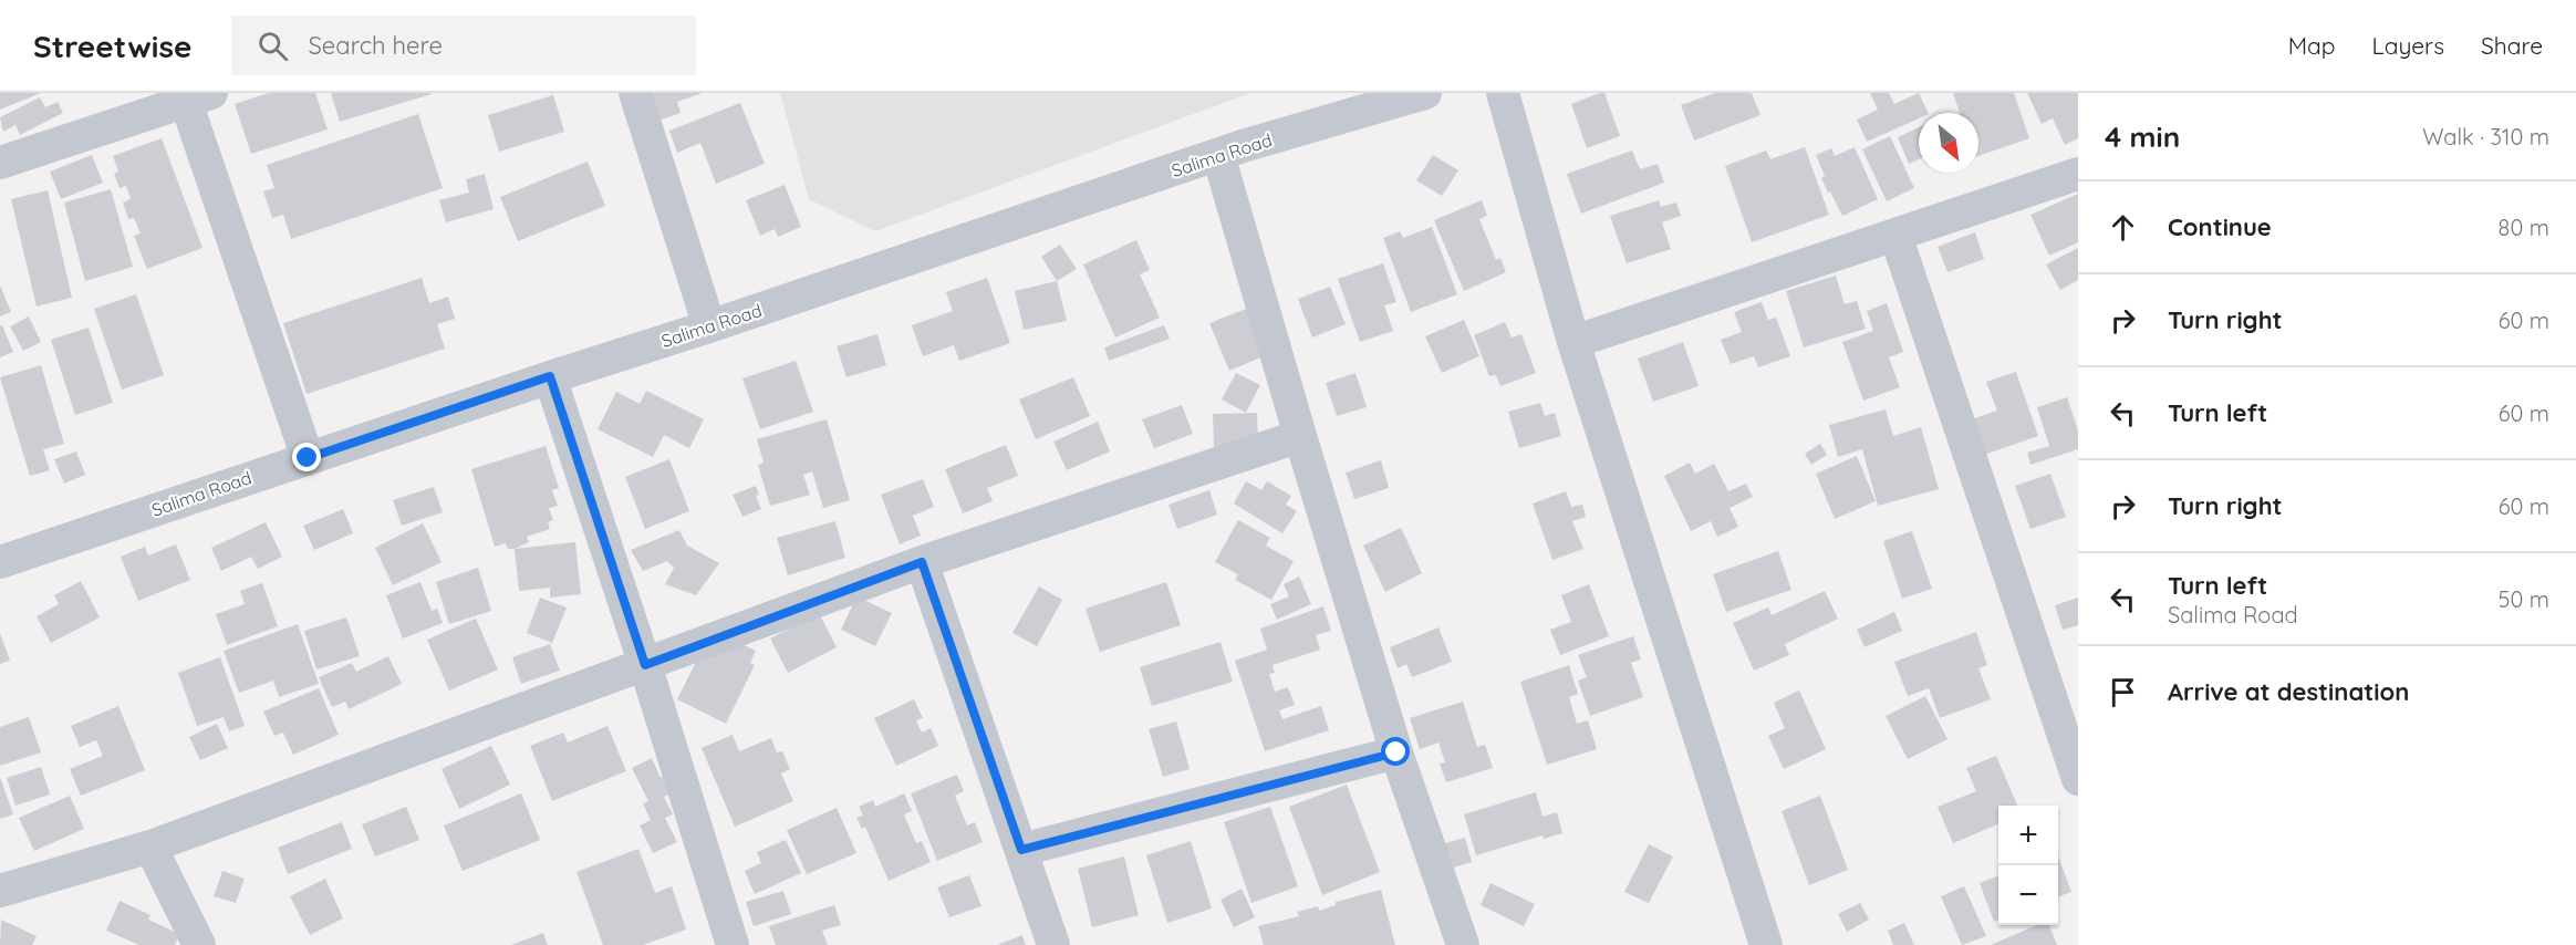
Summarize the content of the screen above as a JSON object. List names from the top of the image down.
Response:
{
  "streets": {
    "street": ["Salima Road"]
  },
  "north": "bottom right",
  "page": {
    "header": "Streetwise",
    "search": "Search here",
    "nav": ["Map", "Layers", "Share"],
    "heading": ["4 min", "Walk · 310 m"],
    "list": [
      ["Continue", "80 m"],
      ["Turn right", "60 m"],
      ["Turn left", "60 m"],
      ["Turn right", "60 m"],
      ["Turn left", "Salima Road", "50 m"],
      "Arrive at destination"
    ],
    "map_buttons": ["+", "−"]
  }
}
